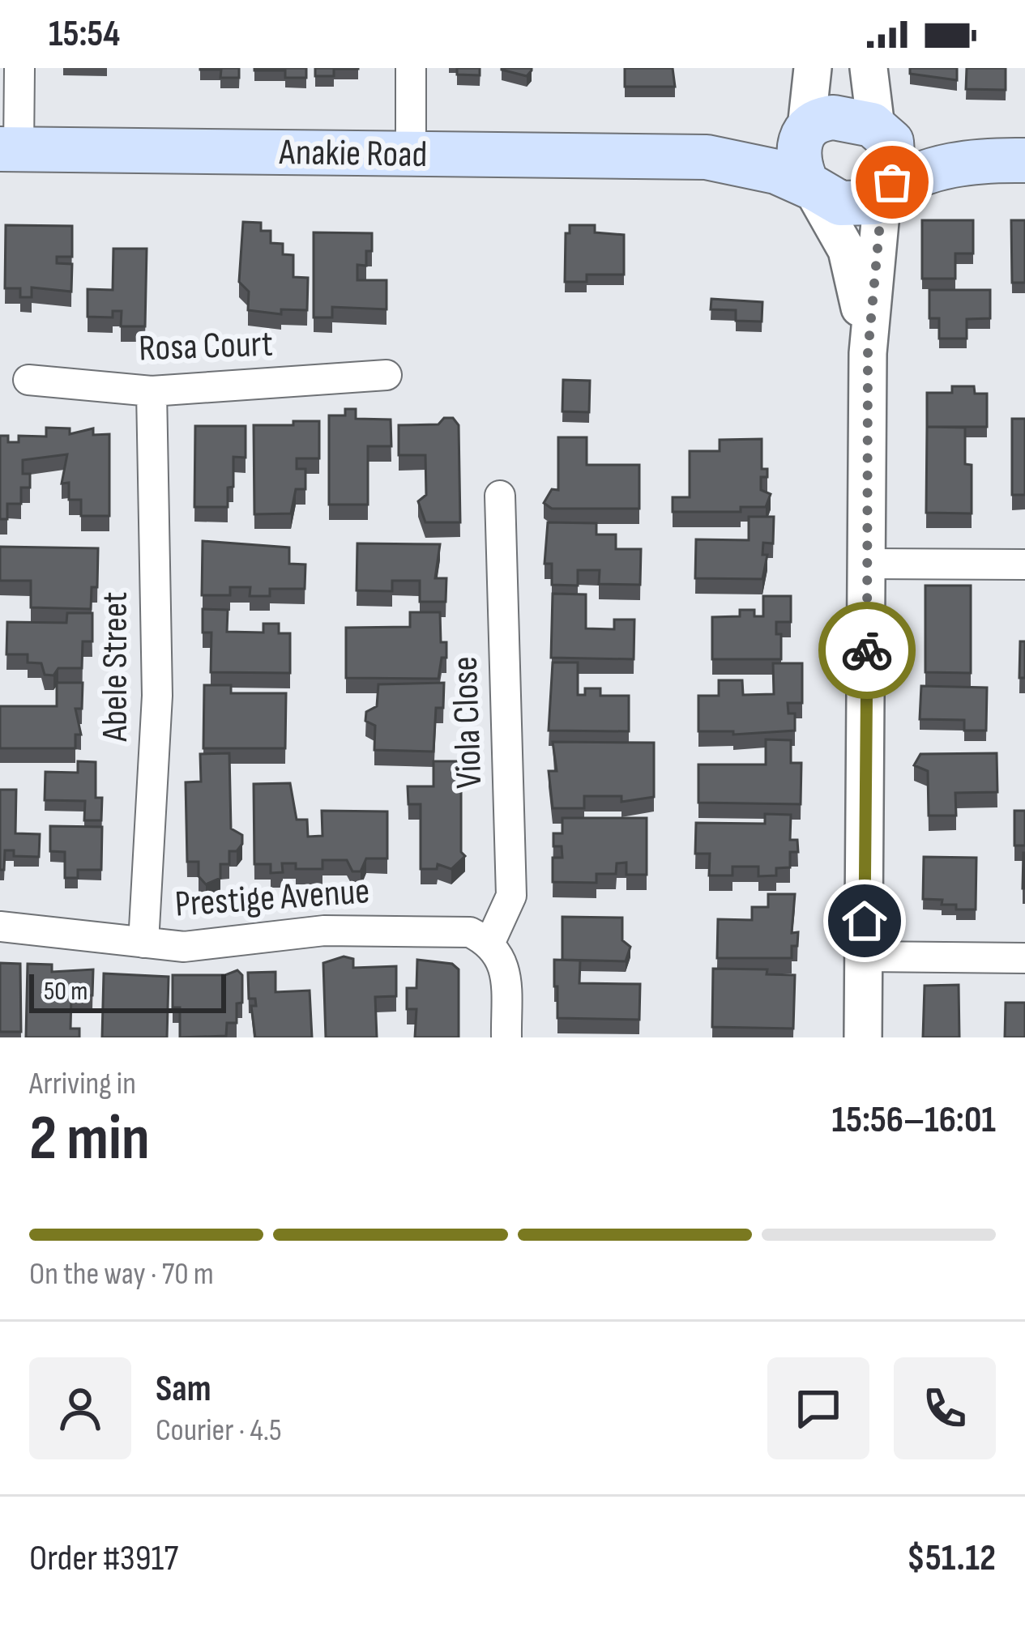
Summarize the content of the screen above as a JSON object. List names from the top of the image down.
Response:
{
  "streets": {
    "main road": ["Anakie Road"],
    "street": [
      "Rosa Court",
      "Abele Street",
      "Viola Close",
      "Prestige Avenue"
    ]
  },
  "crossings": [
    ["Rosa Court", "Abele Street"],
    ["Abele Street", "Prestige Avenue"],
    ["Viola Close", "Prestige Avenue"]
  ],
  "scale_bar": "50 m",
  "page": {
    "status": "15:54",
    "scale": "50 m",
    "heading": ["2 min", "Arriving in", "15:56–16:01"],
    "panel": [
      "Sam",
      "Courier · 4.5",
      "Order #3917",
      "$51.12"
    ],
    "bar": "On the way · 70 m"
  }
}
